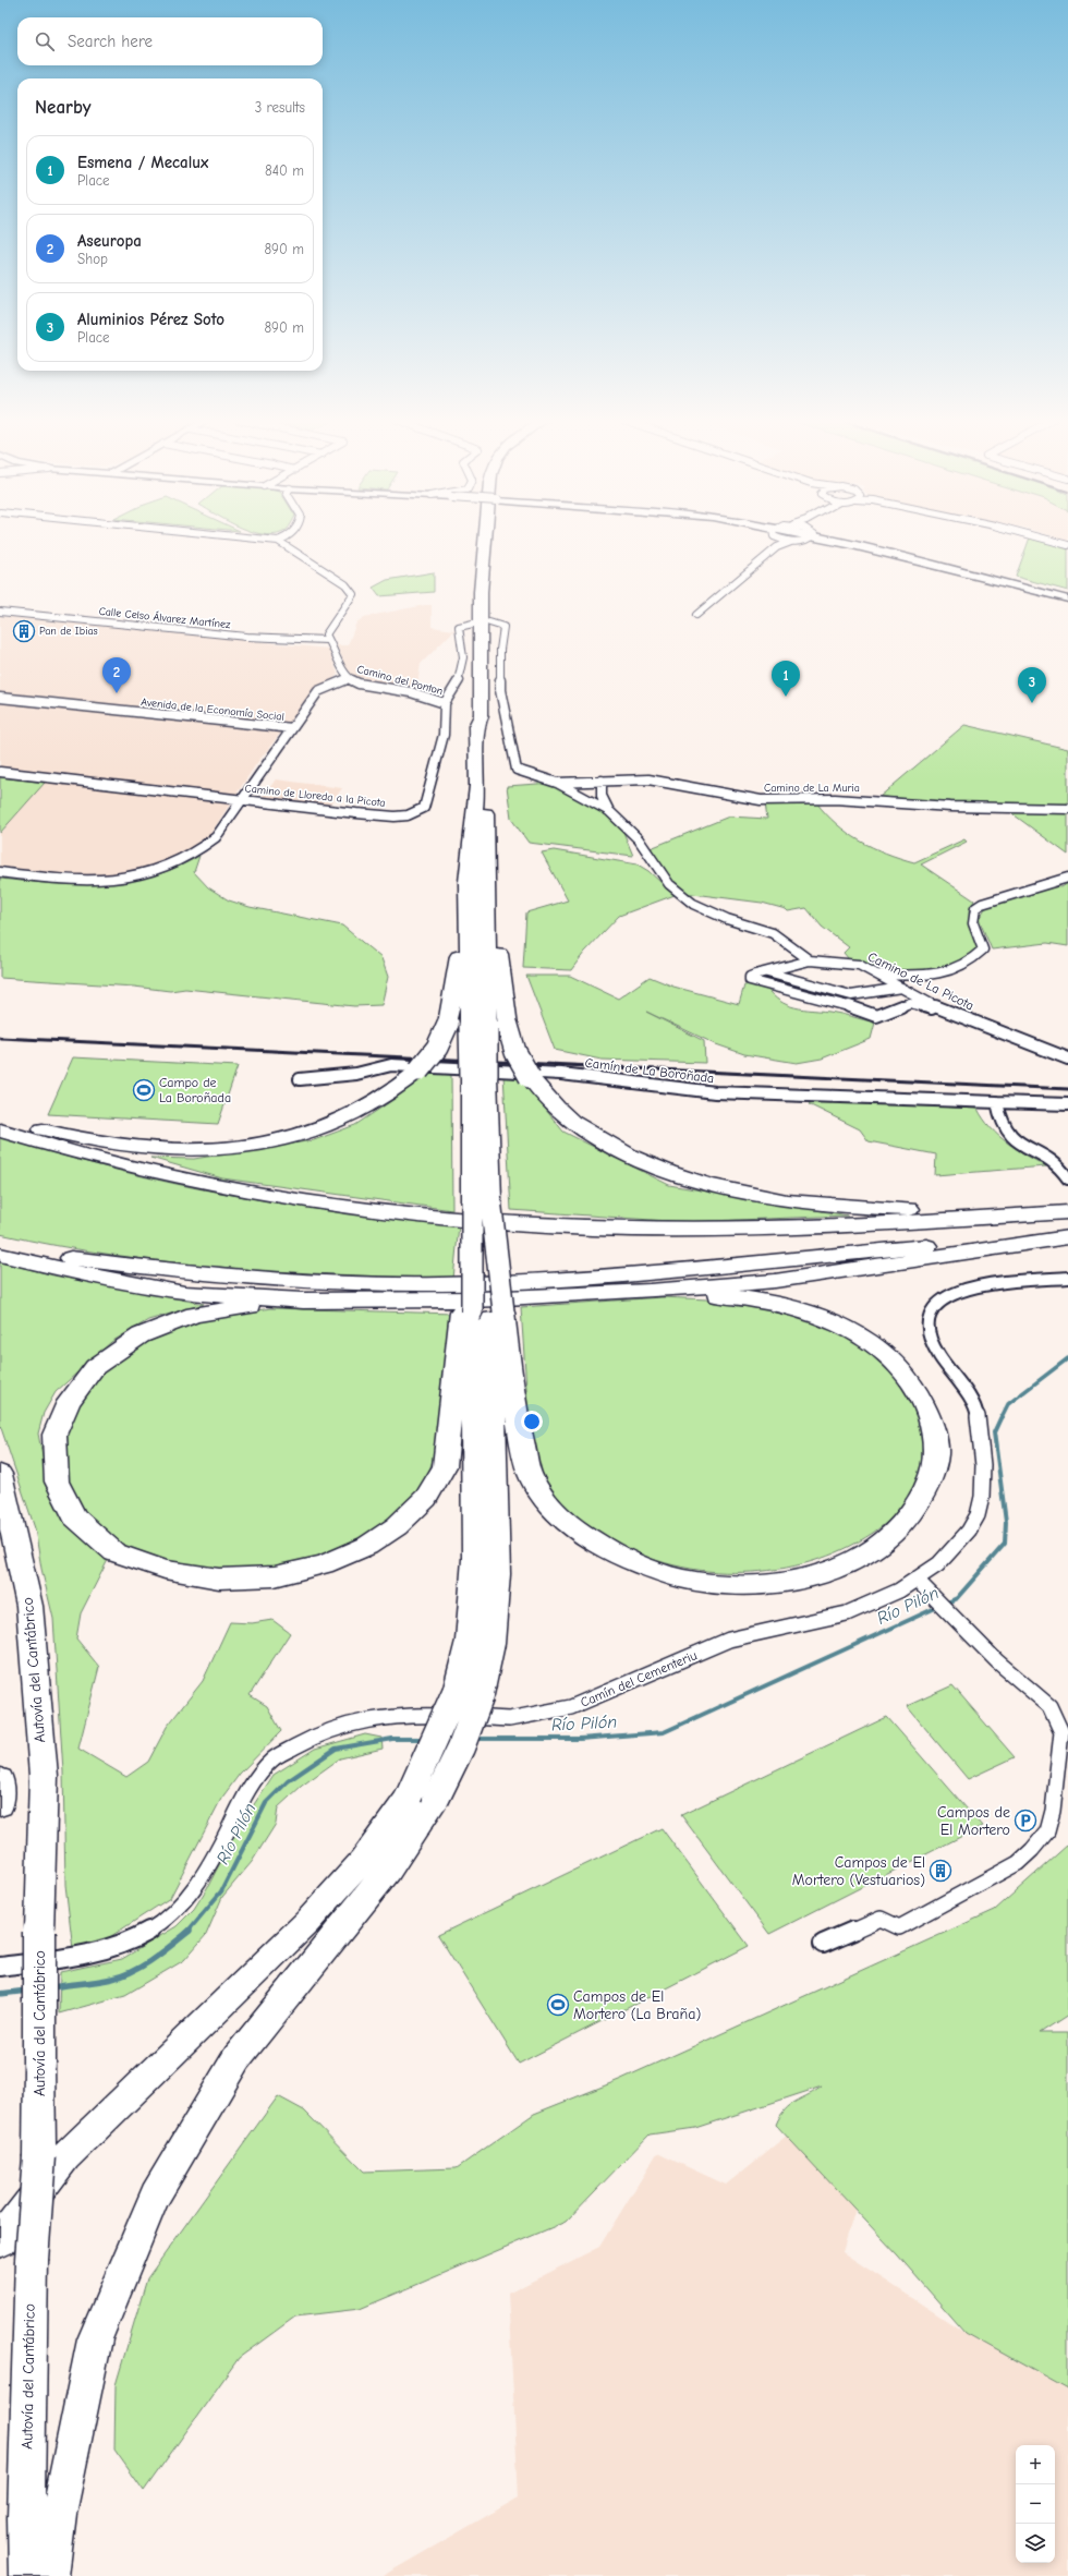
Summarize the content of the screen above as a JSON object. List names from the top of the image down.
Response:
{
  "streets": {
    "highway": ["Autovía del Cantábrico"],
    "street": [
      "Calle Celso Álvarez Martínez",
      "Camino del Ponton",
      "Avenida de la Economía Social",
      "Camino de La Muria",
      "Camino de Lloreda a la Picota",
      "Camino de La Picota",
      "Camín de La Boroñada",
      "Camín del Cementeriu"
    ]
  },
  "crossings": [
    ["Camino del Ponton", "Camino de Lloreda a la Picota"]
  ],
  "water": ["Río Pilón"],
  "places": {
    "building": ["Pan de Ibias", "Campos de El Mortero (Vestuarios)"],
    "sports": ["Campo de La Boroñada", "Campos de El Mortero (La Braña)"],
    "parking": ["Campos de El Mortero"]
  },
  "page": {
    "search": "Search here",
    "heading": ["Nearby", "3 results"],
    "list": [
      {
        "mark": "1",
        "name": "Esmena / Mecalux",
        "note": "Place",
        "value": "840 m"
      },
      {
        "mark": "2",
        "name": "Aseuropa",
        "note": "Shop",
        "value": "890 m"
      },
      {
        "mark": "3",
        "name": "Aluminios Pérez Soto",
        "note": "Place",
        "value": "890 m"
      }
    ],
    "pins": ["2", "1", "3"],
    "map_buttons": ["+", "−"]
  }
}
